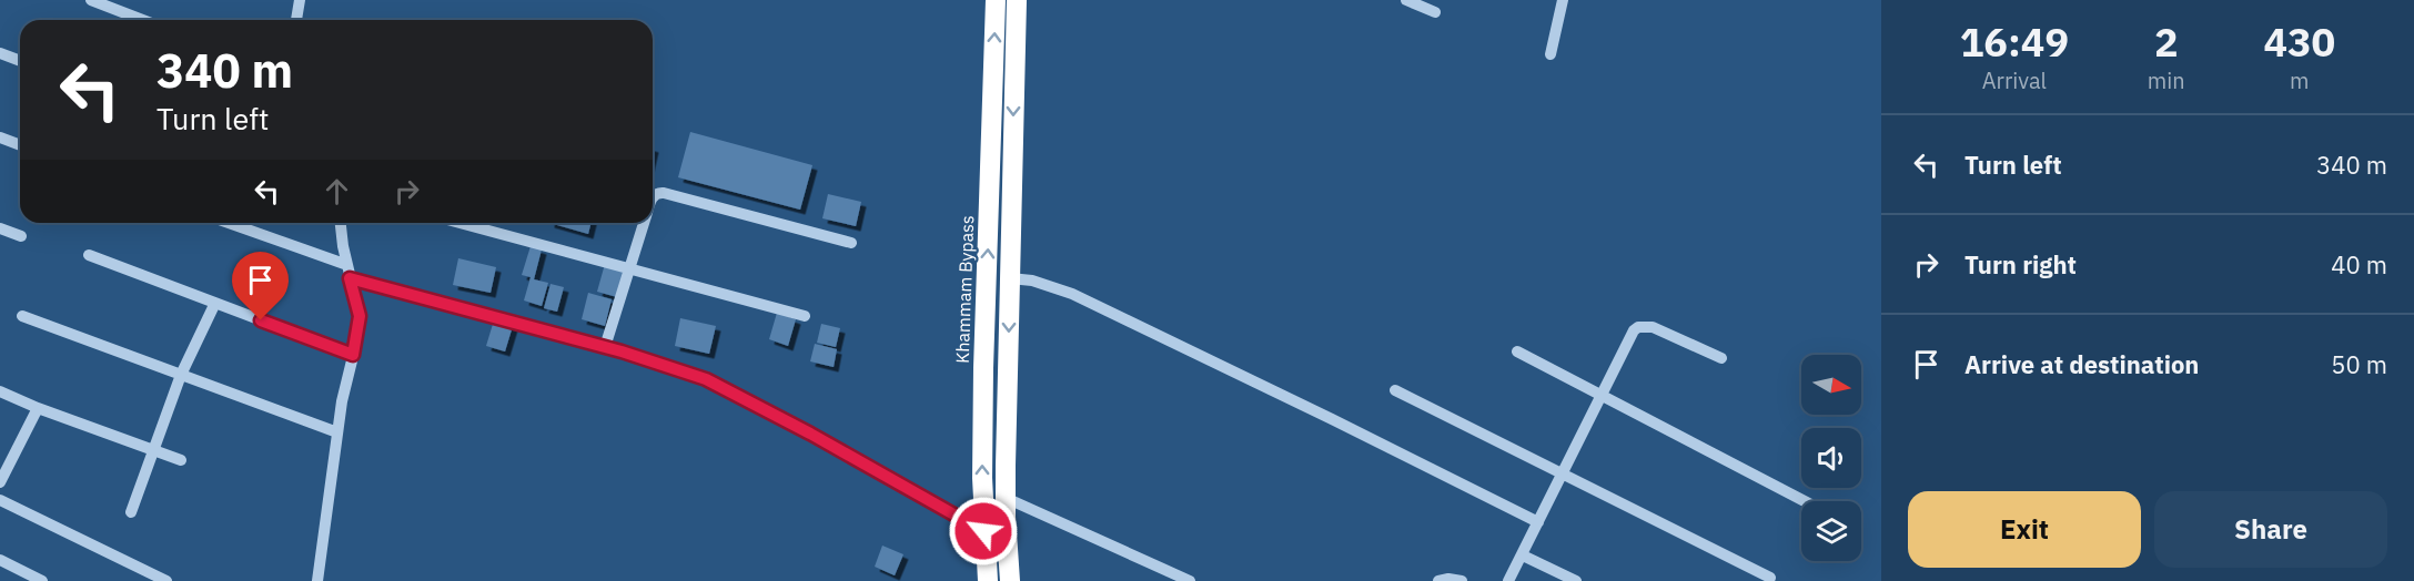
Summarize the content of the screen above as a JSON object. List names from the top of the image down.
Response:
{
  "streets": {
    "highway": ["Khammam Bypass"]
  },
  "north": "right",
  "page": {
    "eta": [
      "16:49",
      "Arrival",
      "2",
      "min",
      "430",
      "m"
    ],
    "turn": ["340 m", "Turn left"],
    "list": [
      {
        "name": "Turn left",
        "value": "340 m"
      },
      {
        "name": "Turn right",
        "value": "40 m"
      },
      {
        "name": "Arrive at destination",
        "value": "50 m"
      }
    ],
    "buttons": ["Exit", "Share"]
  }
}
